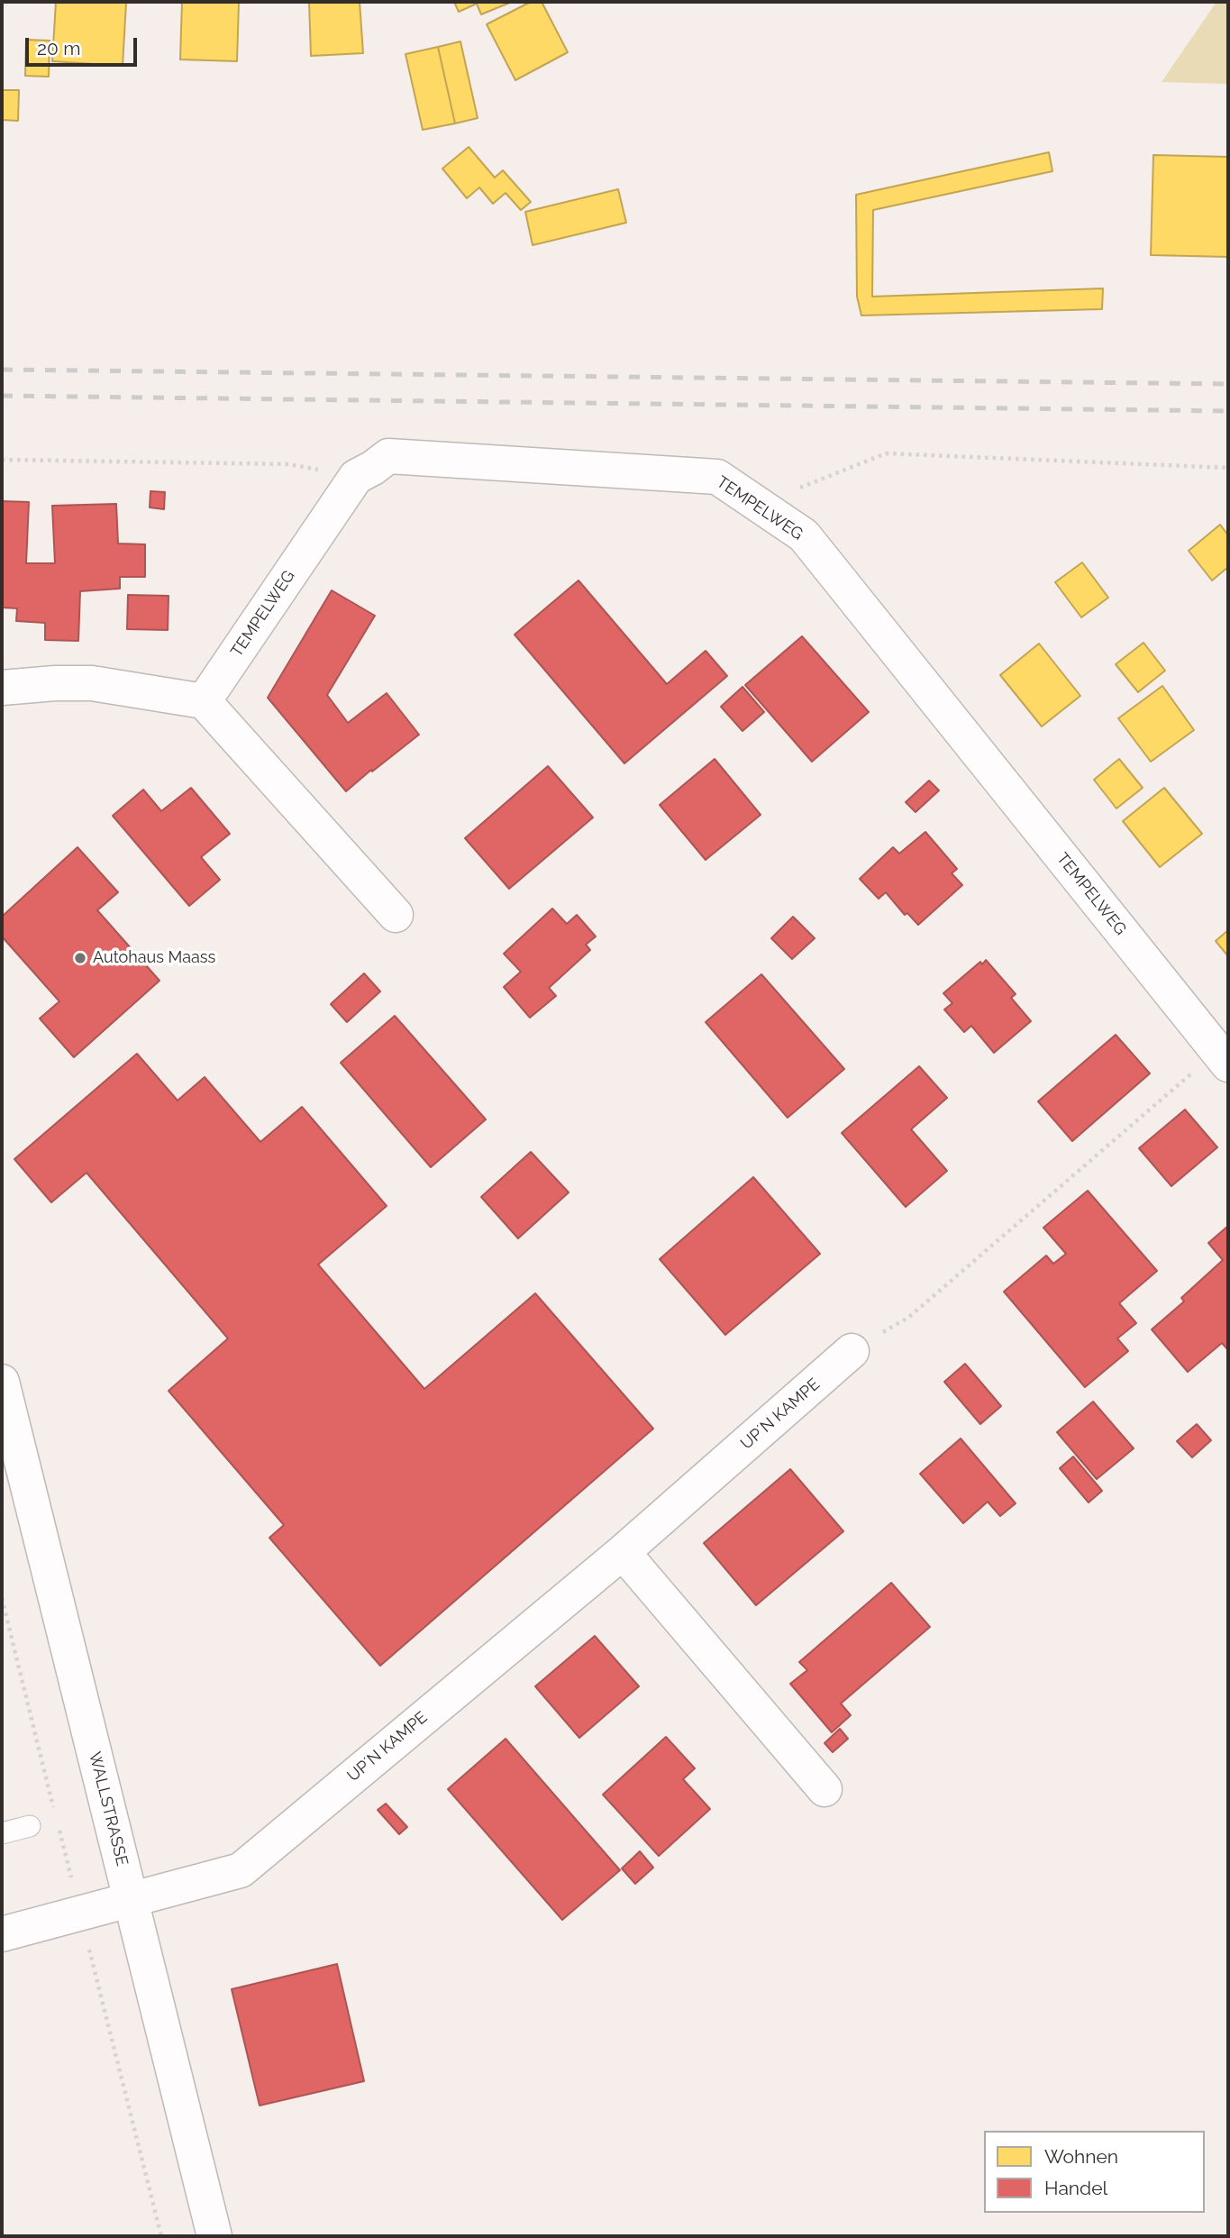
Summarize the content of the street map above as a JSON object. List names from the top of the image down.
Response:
{
  "streets": {
    "street": ["TEMPELWEG", "UP´N KAMPE", "WALLSTRASSE"]
  },
  "crossings": [
    ["UP´N KAMPE", "WALLSTRASSE"]
  ],
  "places": ["Autohaus Maass"],
  "legend": ["Wohnen", "Handel"],
  "scale_bar": "20 m"
}
